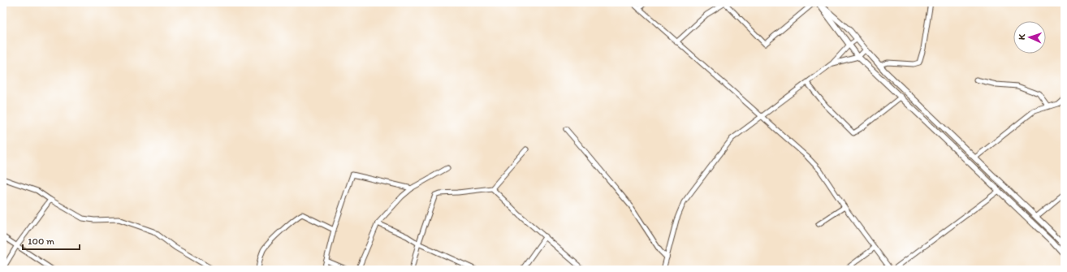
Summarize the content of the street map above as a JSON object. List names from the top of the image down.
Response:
{
  "scale_bar": "100 m",
  "north": "left"
}
